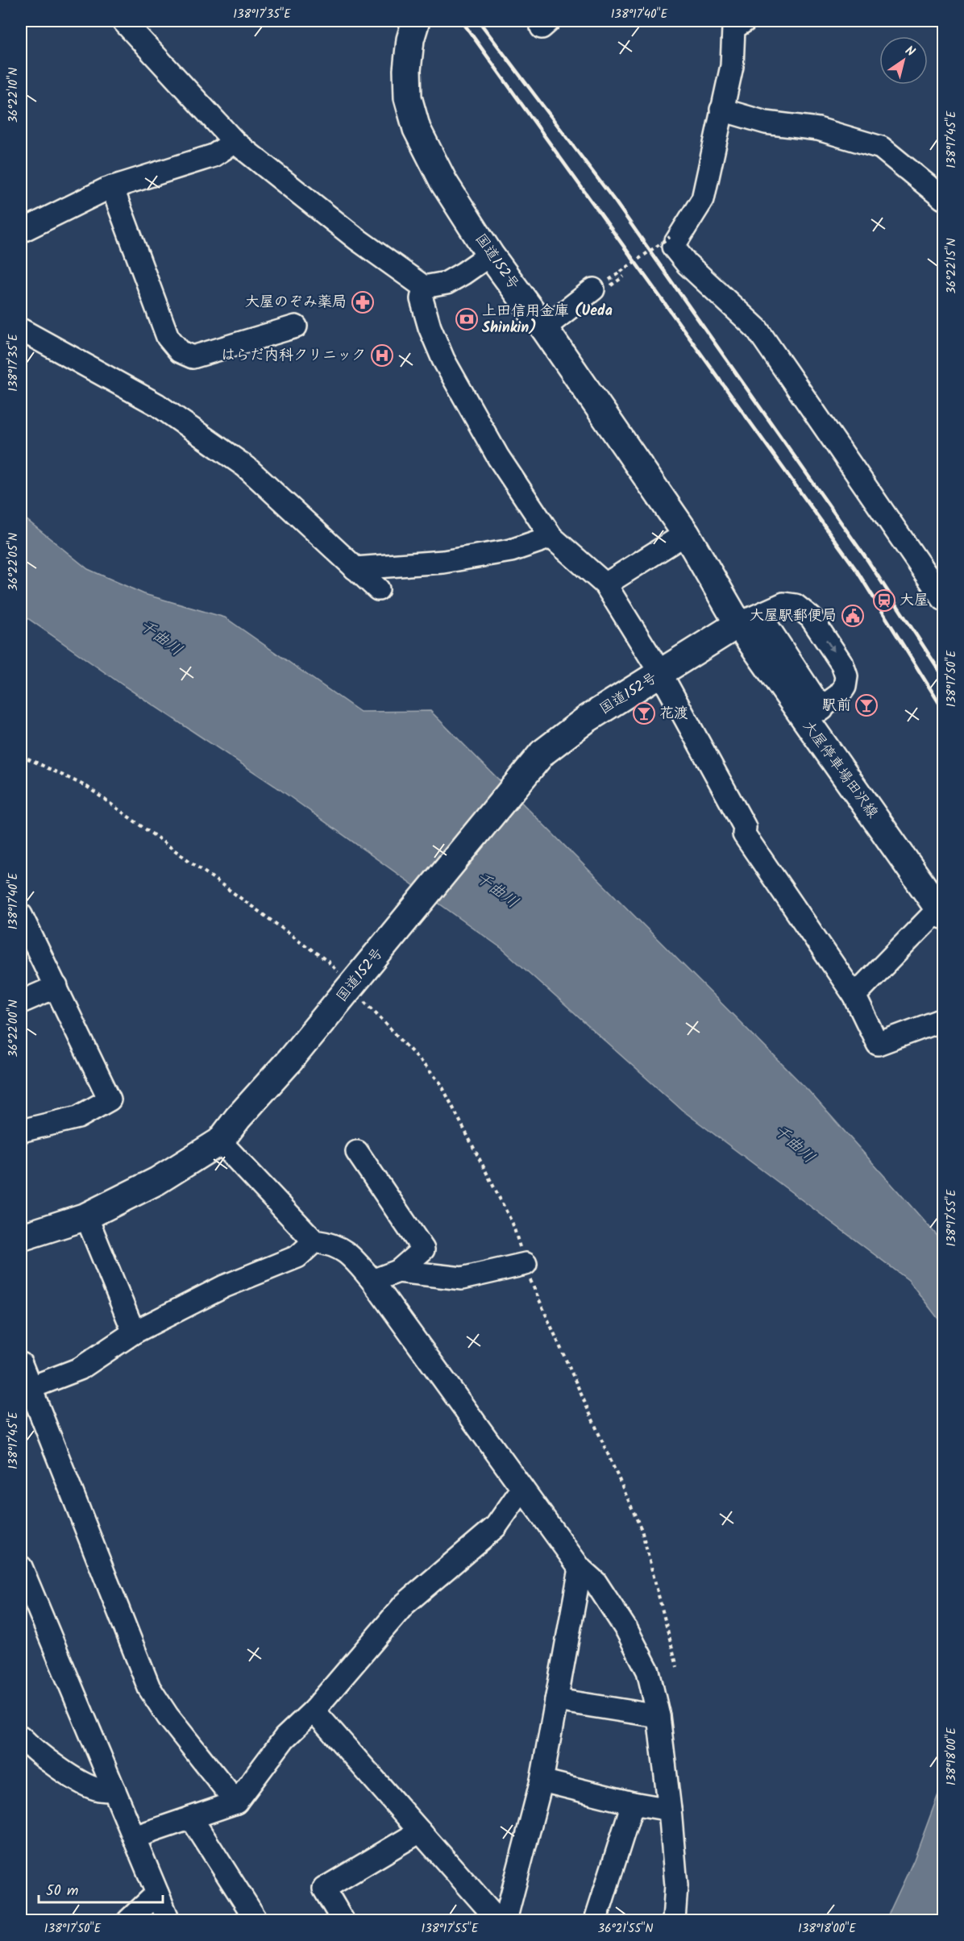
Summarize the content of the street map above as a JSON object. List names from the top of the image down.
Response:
{
  "streets": {
    "main road": ["国道152号", "大屋停車場田沢線"]
  },
  "crossings": [
    ["国道152号", "大屋停車場田沢線"]
  ],
  "water": ["千曲川"],
  "places": {
    "pharmacy": ["大屋のぞみ薬局"],
    "bank": ["上田信用金庫 (Ueda Shinkin)"],
    "hospital": ["はらだ内科クリニック"],
    "station": ["大屋"],
    "public building": ["大屋駅郵便局"],
    "bar": ["駅前", "花渡"]
  },
  "scale_bar": "50 m",
  "north": "top right",
  "coordinates": [
    "138°17'35\"E",
    "138°17'40\"E",
    "36°22'10\"N",
    "138°17'45\"E",
    "36°22'15\"N",
    "36°22'05\"N",
    "138°17'50\"E",
    "36°22'00\"N",
    "138°17'55\"E",
    "138°18'00\"E",
    "36°21'55\"N"
  ]
}
